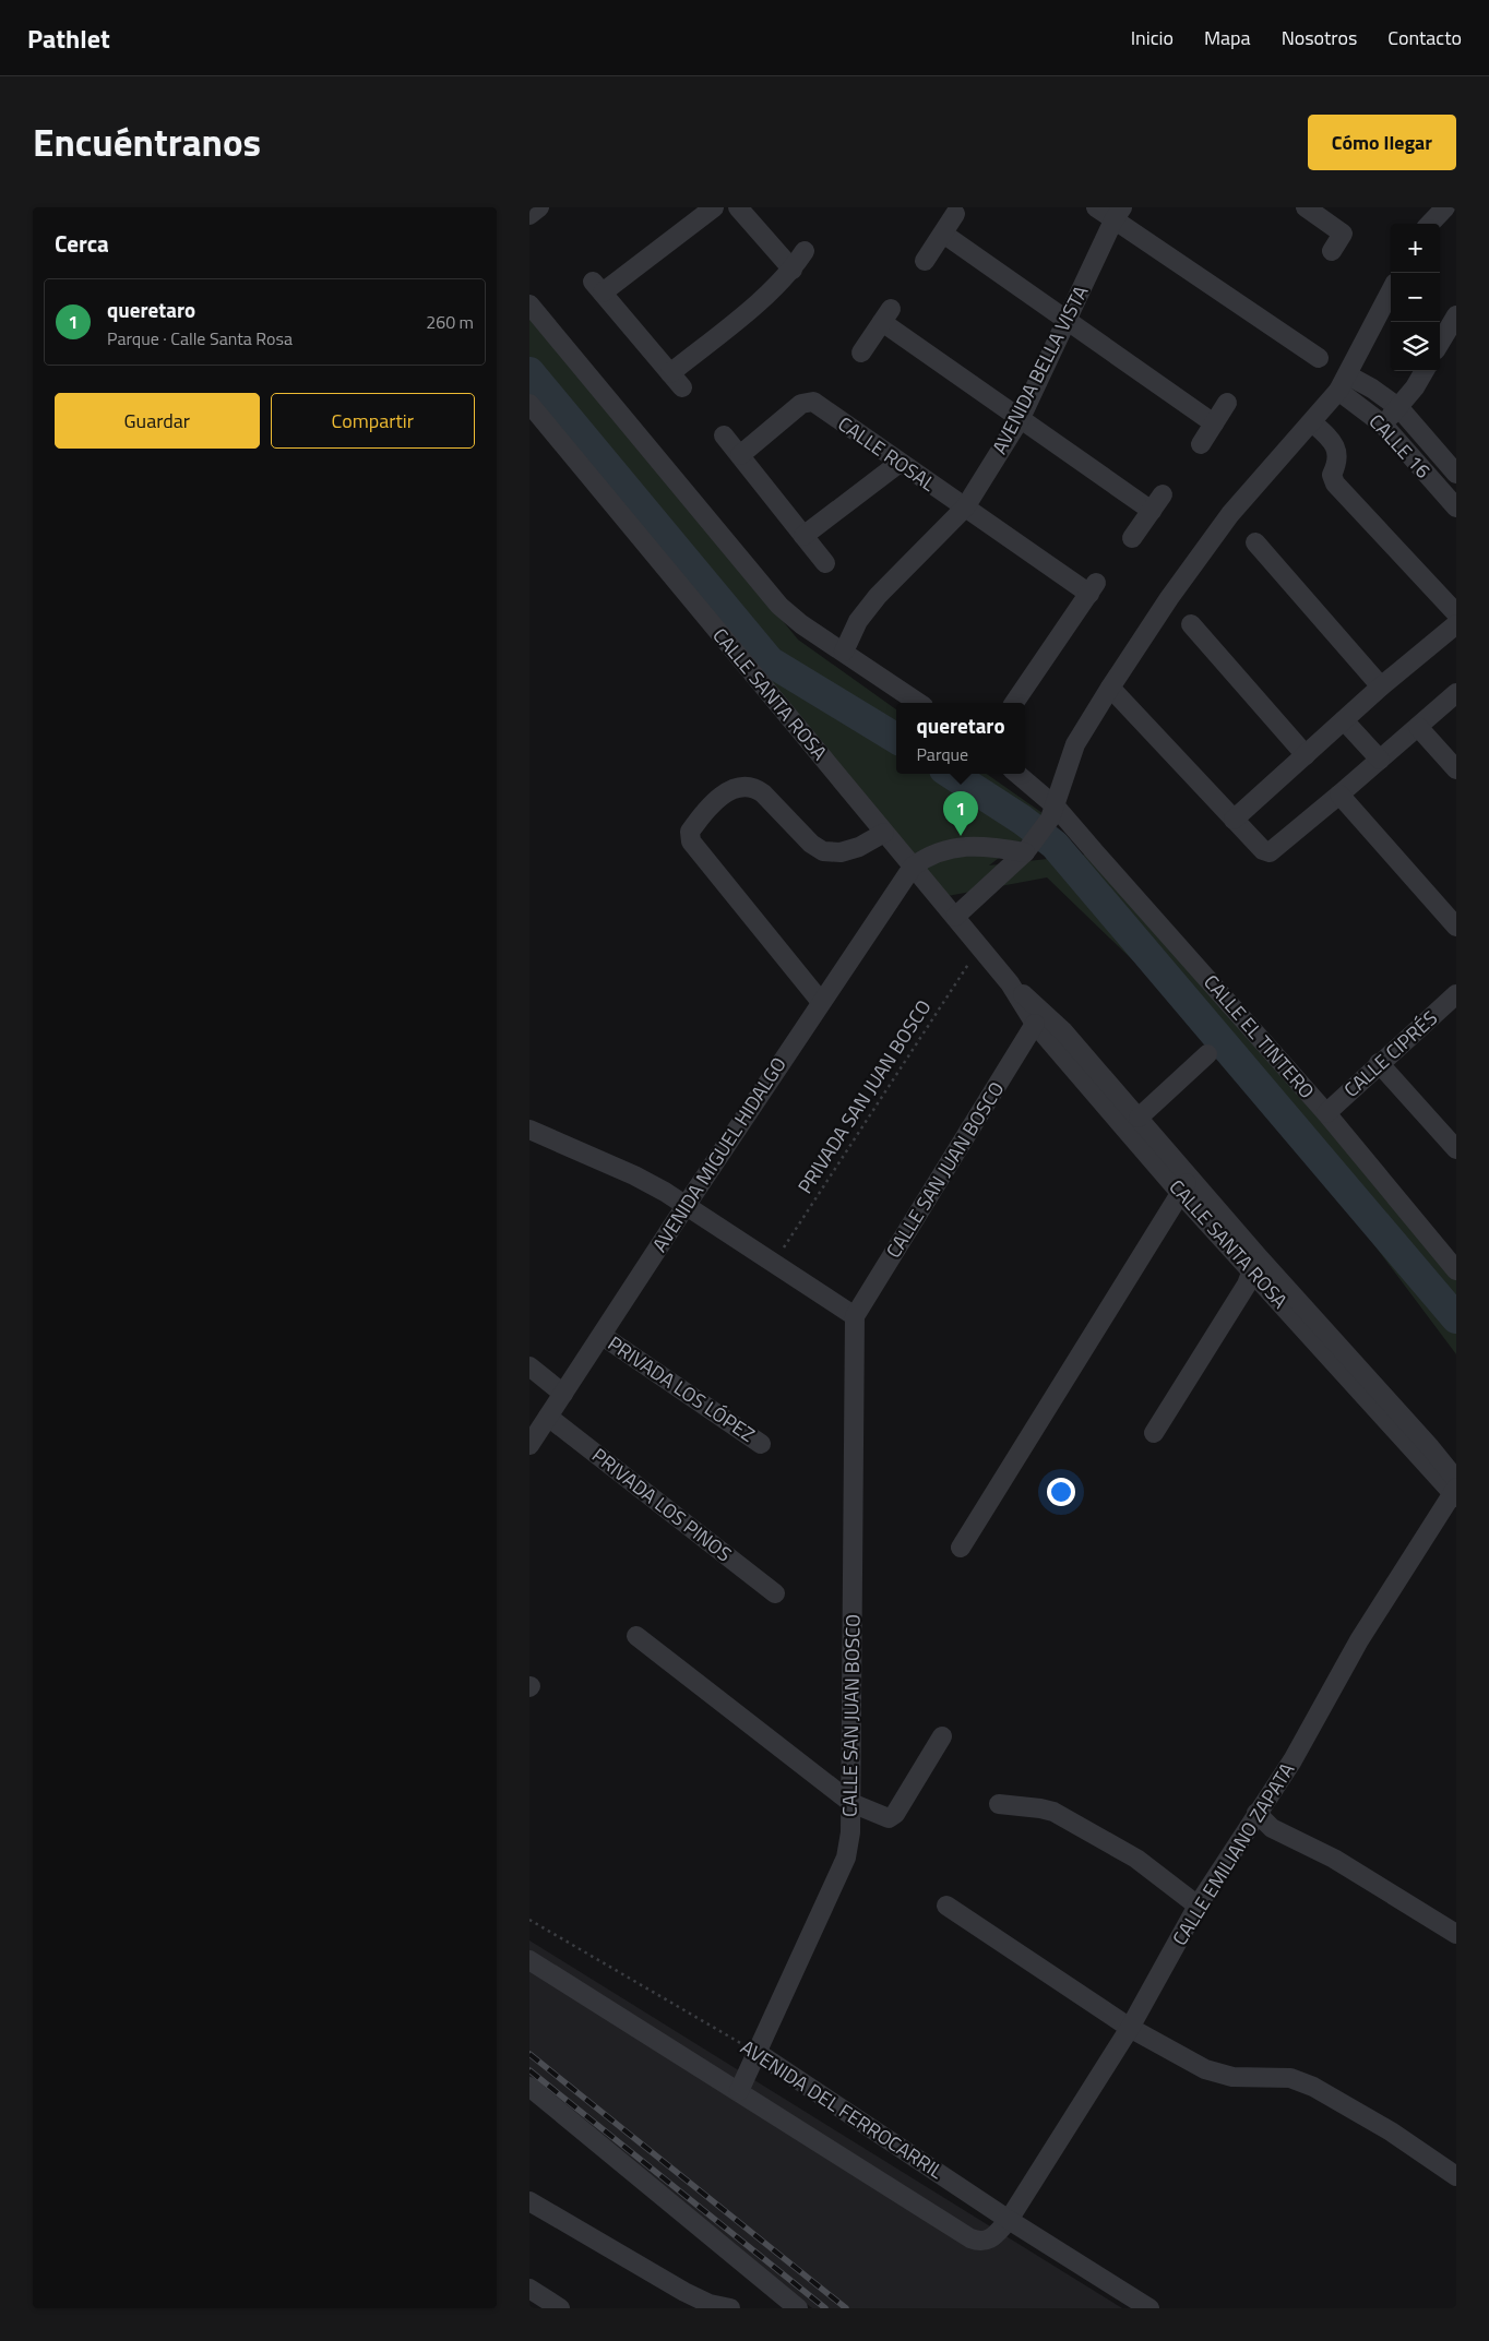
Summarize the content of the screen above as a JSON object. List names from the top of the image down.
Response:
{
  "streets": {
    "street": [
      "AVENIDA BELLA VISTA",
      "CALLE 16",
      "CALLE ROSAL",
      "CALLE SANTA ROSA",
      "CALLE EL TINTERO",
      "CALLE CIPRÉS",
      "AVENIDA MIGUEL HIDALGO",
      "CALLE SAN JUAN BOSCO",
      "PRIVADA LOS LÓPEZ",
      "PRIVADA LOS PINOS",
      "CALLE EMILIANO ZAPATA",
      "AVENIDA DEL FERROCARRIL"
    ],
    "path": ["PRIVADA SAN JUAN BOSCO"]
  },
  "crossings": [
    ["AVENIDA BELLA VISTA", "CALLE ROSAL"],
    ["CALLE SANTA ROSA", "PRIVADA SAN JUAN BOSCO"],
    ["CALLE SANTA ROSA", "AVENIDA MIGUEL HIDALGO"],
    ["CALLE SANTA ROSA", "CALLE SAN JUAN BOSCO"],
    ["CALLE SANTA ROSA", "CALLE EMILIANO ZAPATA"],
    ["CALLE EL TINTERO", "CALLE CIPRÉS"],
    ["AVENIDA MIGUEL HIDALGO", "PRIVADA LOS LÓPEZ"],
    ["AVENIDA MIGUEL HIDALGO", "PRIVADA LOS PINOS"],
    ["CALLE SAN JUAN BOSCO", "CALLE EMILIANO ZAPATA"],
    ["CALLE SAN JUAN BOSCO", "AVENIDA DEL FERROCARRIL"],
    ["CALLE EMILIANO ZAPATA", "AVENIDA DEL FERROCARRIL"]
  ],
  "page": {
    "header": "Pathlet",
    "nav": [
      "Inicio",
      "Mapa",
      "Nosotros",
      "Contacto"
    ],
    "title": "Encuéntranos",
    "buttons": [
      "Cómo llegar",
      ["Guardar", "Compartir"]
    ],
    "heading": "Cerca",
    "map_buttons": ["+", "−"],
    "list": [
      {
        "mark": "1",
        "name": "queretaro",
        "note": "Parque · Calle Santa Rosa",
        "value": "260 m"
      }
    ],
    "popup": ["queretaro", "Parque"],
    "pins": "1"
  }
}
